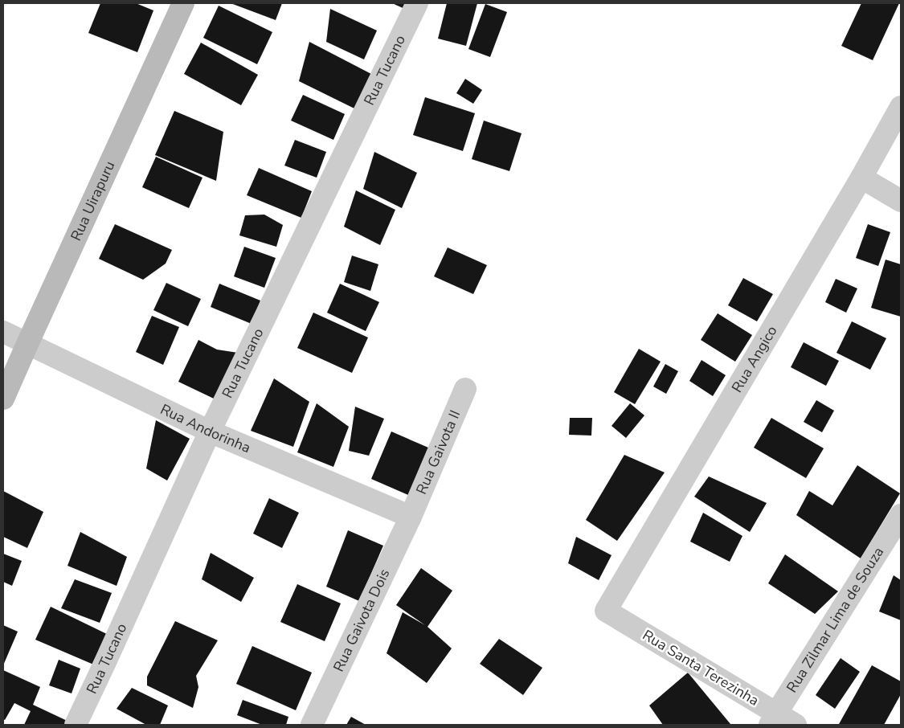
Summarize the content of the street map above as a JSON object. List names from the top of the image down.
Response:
{
  "streets": {
    "street": [
      "Rua Tucano",
      "Rua Uirapuru",
      "Rua Angico",
      "Rua Andorinha",
      "Rua Gaivota II",
      "Rua Zilmar Lima de Souza",
      "Rua Gaivota Dois",
      "Rua Santa Terezinha"
    ]
  },
  "crossings": [
    ["Rua Tucano", "Rua Andorinha"],
    ["Rua Uirapuru", "Rua Andorinha"],
    ["Rua Angico", "Rua Santa Terezinha"],
    ["Rua Andorinha", "Rua Gaivota II"],
    ["Rua Andorinha", "Rua Gaivota Dois"],
    ["Rua Gaivota II", "Rua Gaivota Dois"],
    ["Rua Zilmar Lima de Souza", "Rua Santa Terezinha"]
  ]
}
